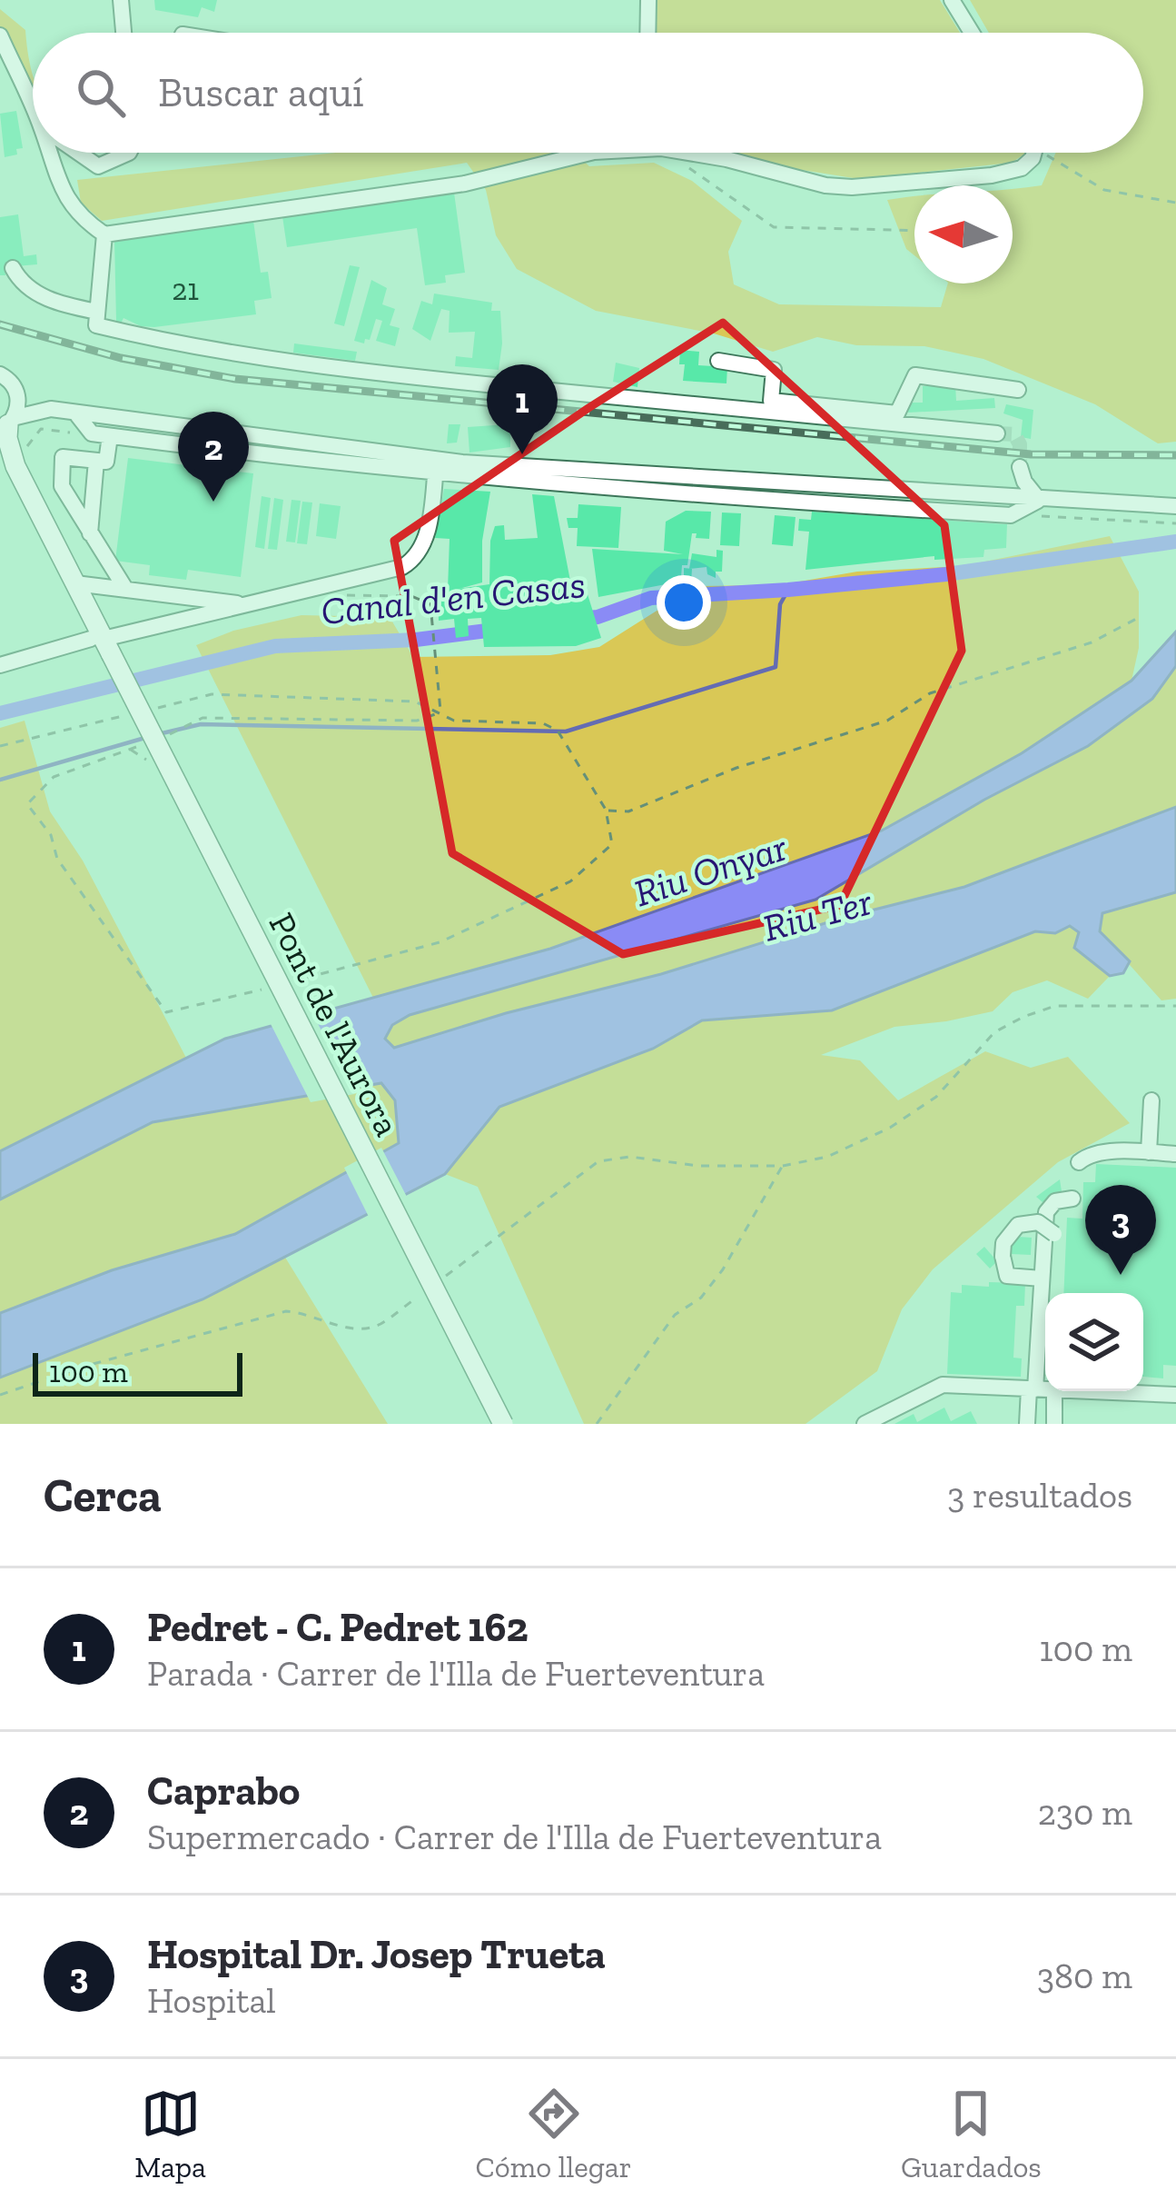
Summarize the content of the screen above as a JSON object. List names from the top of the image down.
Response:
{
  "streets": {
    "main road": ["Pont de l'Aurora"]
  },
  "water": ["Canal d'en Casas", "Riu Onyar", "Riu Ter"],
  "house_numbers": ["21"],
  "scale_bar": "100 m",
  "north": "left",
  "page": {
    "search": "Buscar aquí",
    "pins": ["1", "2", "3"],
    "scale": "100 m",
    "heading": ["Cerca", "3 resultados"],
    "list": [
      {
        "mark": "1",
        "name": "Pedret - C. Pedret 162",
        "note": "Parada · Carrer de l'Illa de Fuerteventura",
        "value": "100 m"
      },
      {
        "mark": "2",
        "name": "Caprabo",
        "note": "Supermercado · Carrer de l'Illa de Fuerteventura",
        "value": "230 m"
      },
      {
        "mark": "3",
        "name": "Hospital Dr. Josep Trueta",
        "note": "Hospital",
        "value": "380 m"
      }
    ],
    "nav": ["Mapa", "Cómo llegar", "Guardados"]
  }
}
